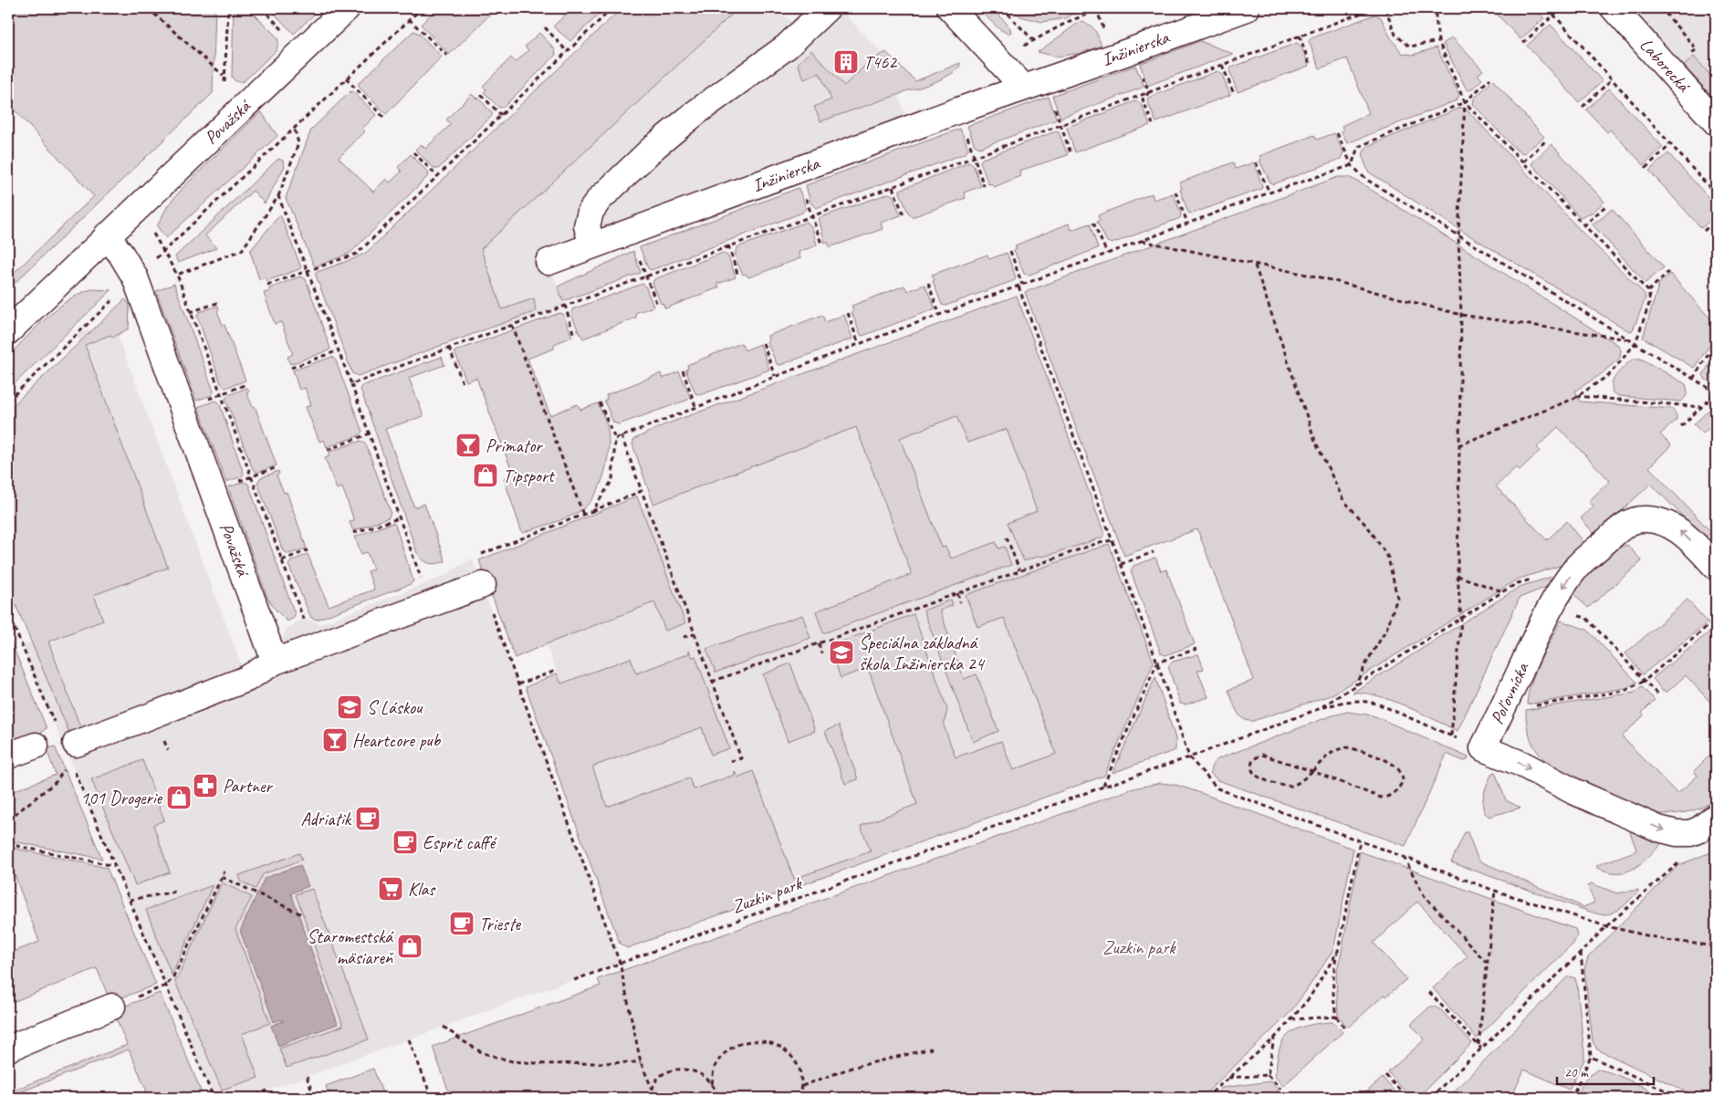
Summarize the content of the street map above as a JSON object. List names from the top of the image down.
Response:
{
  "streets": {
    "street": [
      "Inžinierska",
      "Laborecká",
      "Považská",
      "Poľovnícka"
    ],
    "path": ["Zuzkin park"]
  },
  "crossings": [
    ["Poľovnícka", "Zuzkin park"]
  ],
  "parks": ["Zuzkin park"],
  "places": {
    "building": ["T462"],
    "bar": ["Primator", "Heartcore pub"],
    "shop": ["Tipsport", "101 Drogerie", "Staromestská mäsiareň"],
    "school or university": ["Špeciálna základná škola Inžinierska 24", "S Láskou"],
    "pharmacy": ["Partner"],
    "cafe": ["Adriatik", "Esprit caffé", "Trieste"],
    "supermarket": ["Klas"]
  },
  "scale_bar": "20 m"
}
